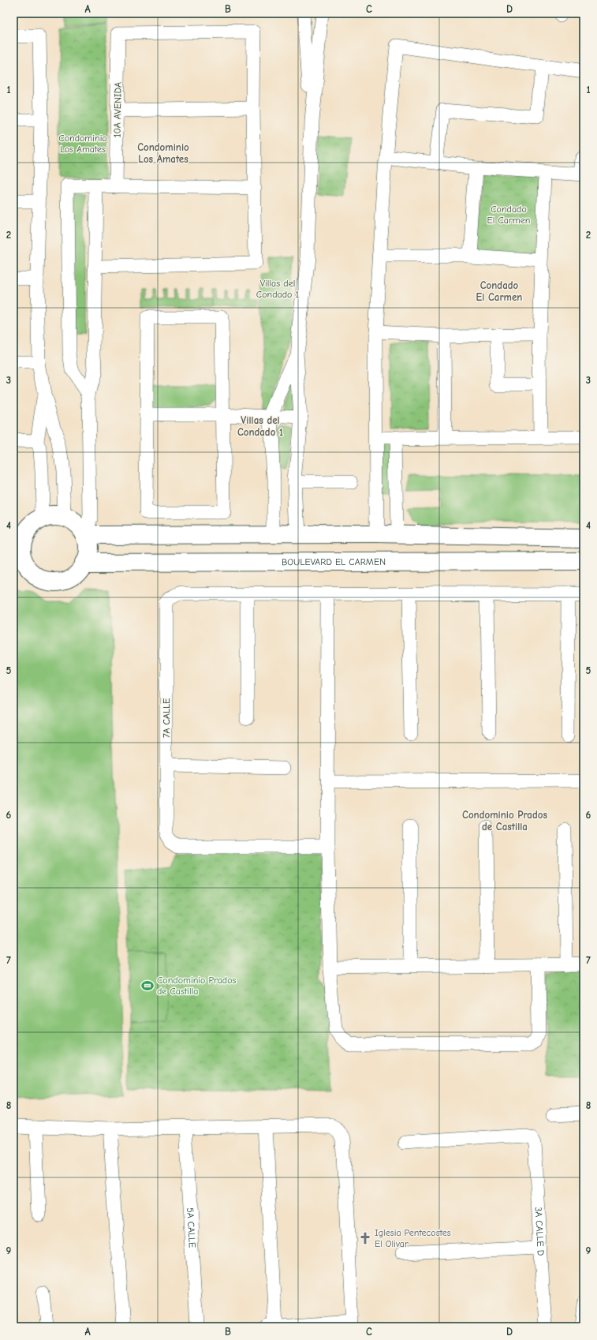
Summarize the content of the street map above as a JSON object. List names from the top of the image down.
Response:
{
  "streets": {
    "main road": ["BOULEVARD EL CARMEN"],
    "street": [
      "10A AVENIDA",
      "7A CALLE",
      "5A CALLE",
      "3A CALLE D"
    ]
  },
  "districts": [
    "Condominio Los Amates",
    "Condado El Carmen",
    "Villas del Condado 1",
    "Condominio Prados de Castilla"
  ],
  "parks": ["Condominio Los Amates", "Condado El Carmen", "Villas del Condado 1"],
  "places": {
    "sports": ["Condominio Prados de Castilla"],
    "church": ["Iglesia Pentecostes El Olivar"]
  },
  "grid": {
    "columns": [
      "A",
      "B",
      "C",
      "D"
    ],
    "rows": [
      "1",
      "2",
      "3",
      "4",
      "5",
      "6",
      "7",
      "8",
      "9"
    ]
  }
}
